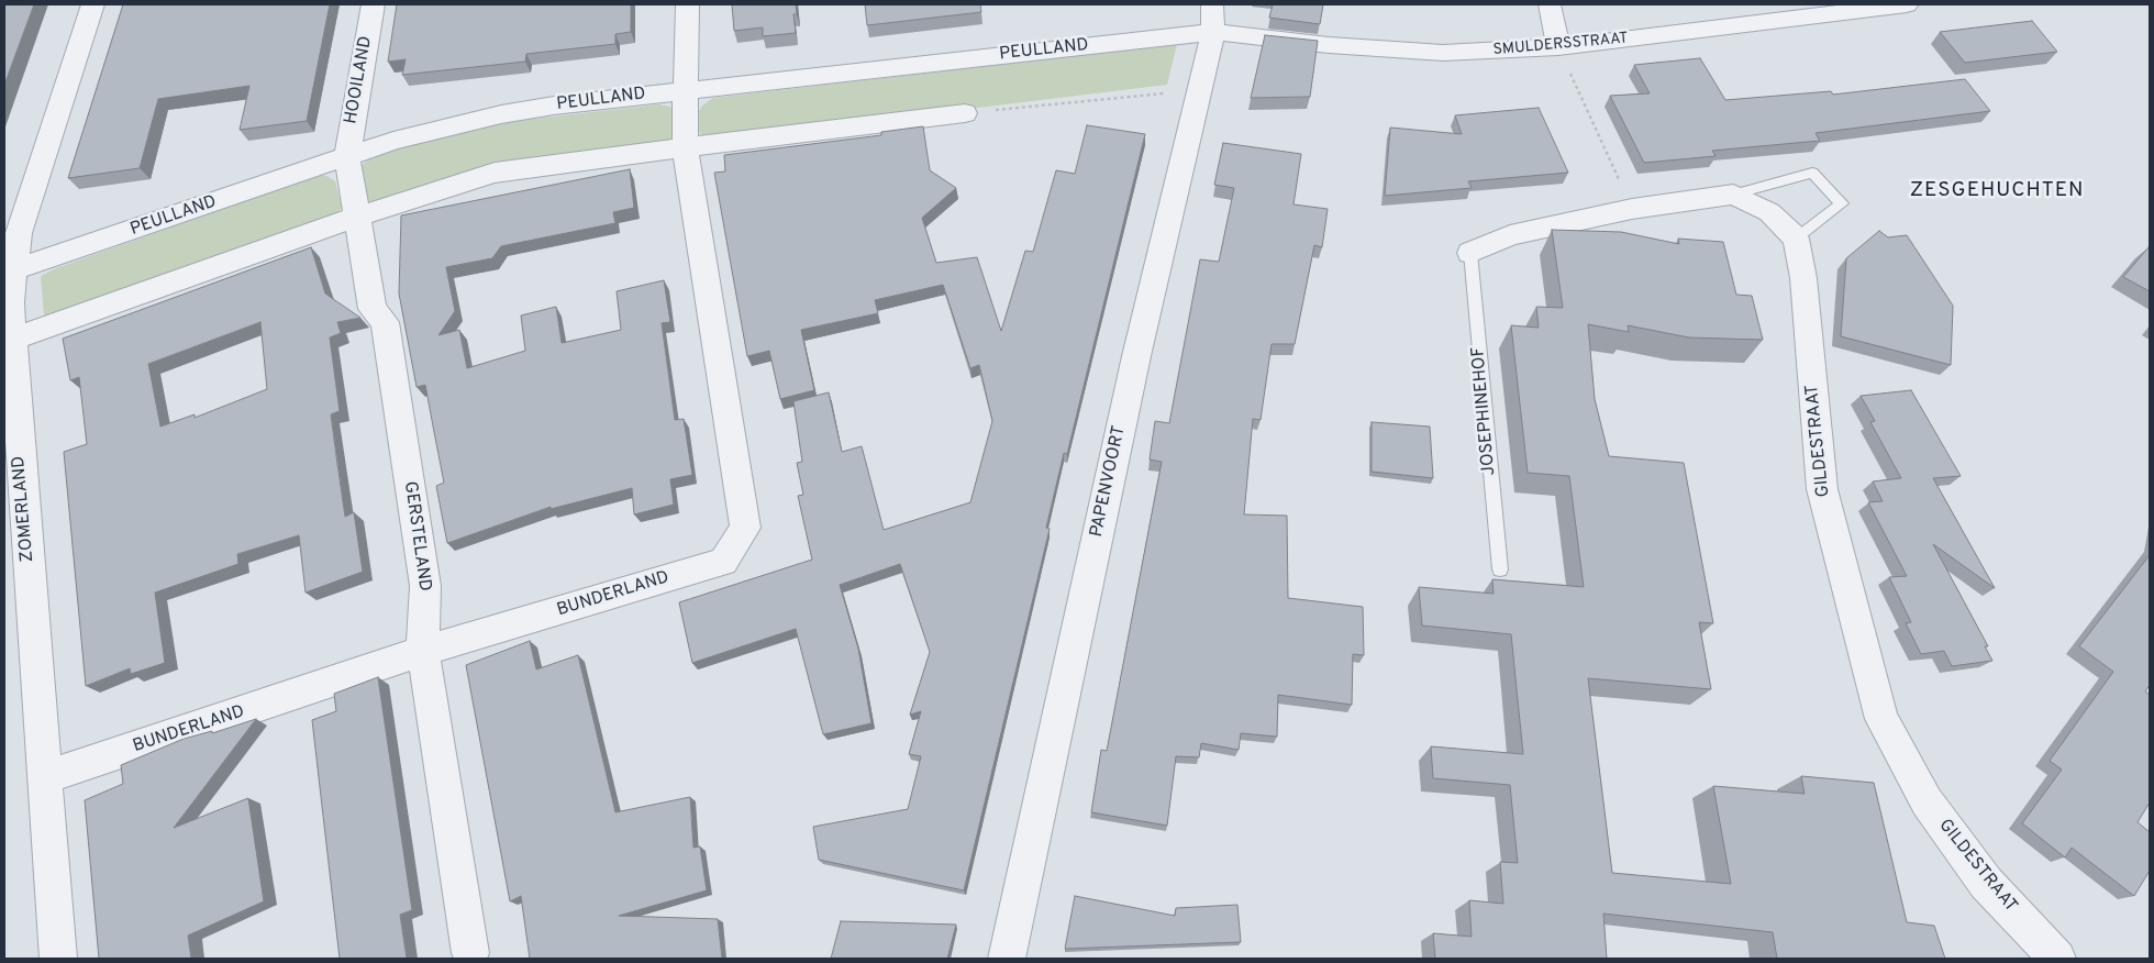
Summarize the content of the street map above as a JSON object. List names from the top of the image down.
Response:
{
  "streets": {
    "street": [
      "SMULDERSSTRAAT",
      "PEULLAND",
      "HOOILAND",
      "GILDESTRAAT",
      "PAPENVOORT",
      "ZOMERLAND",
      "GERSTELAND",
      "BUNDERLAND"
    ],
    "lane": ["JOSEPHINEHOF"]
  },
  "crossings": [
    ["SMULDERSSTRAAT", "PEULLAND"],
    ["SMULDERSSTRAAT", "PAPENVOORT"],
    ["PEULLAND", "HOOILAND"],
    ["PEULLAND", "PAPENVOORT"],
    ["PEULLAND", "ZOMERLAND"],
    ["PEULLAND", "GERSTELAND"],
    ["PEULLAND", "BUNDERLAND"],
    ["HOOILAND", "GERSTELAND"],
    ["ZOMERLAND", "BUNDERLAND"],
    ["GERSTELAND", "BUNDERLAND"]
  ],
  "districts": ["ZESGEHUCHTEN"]
}
